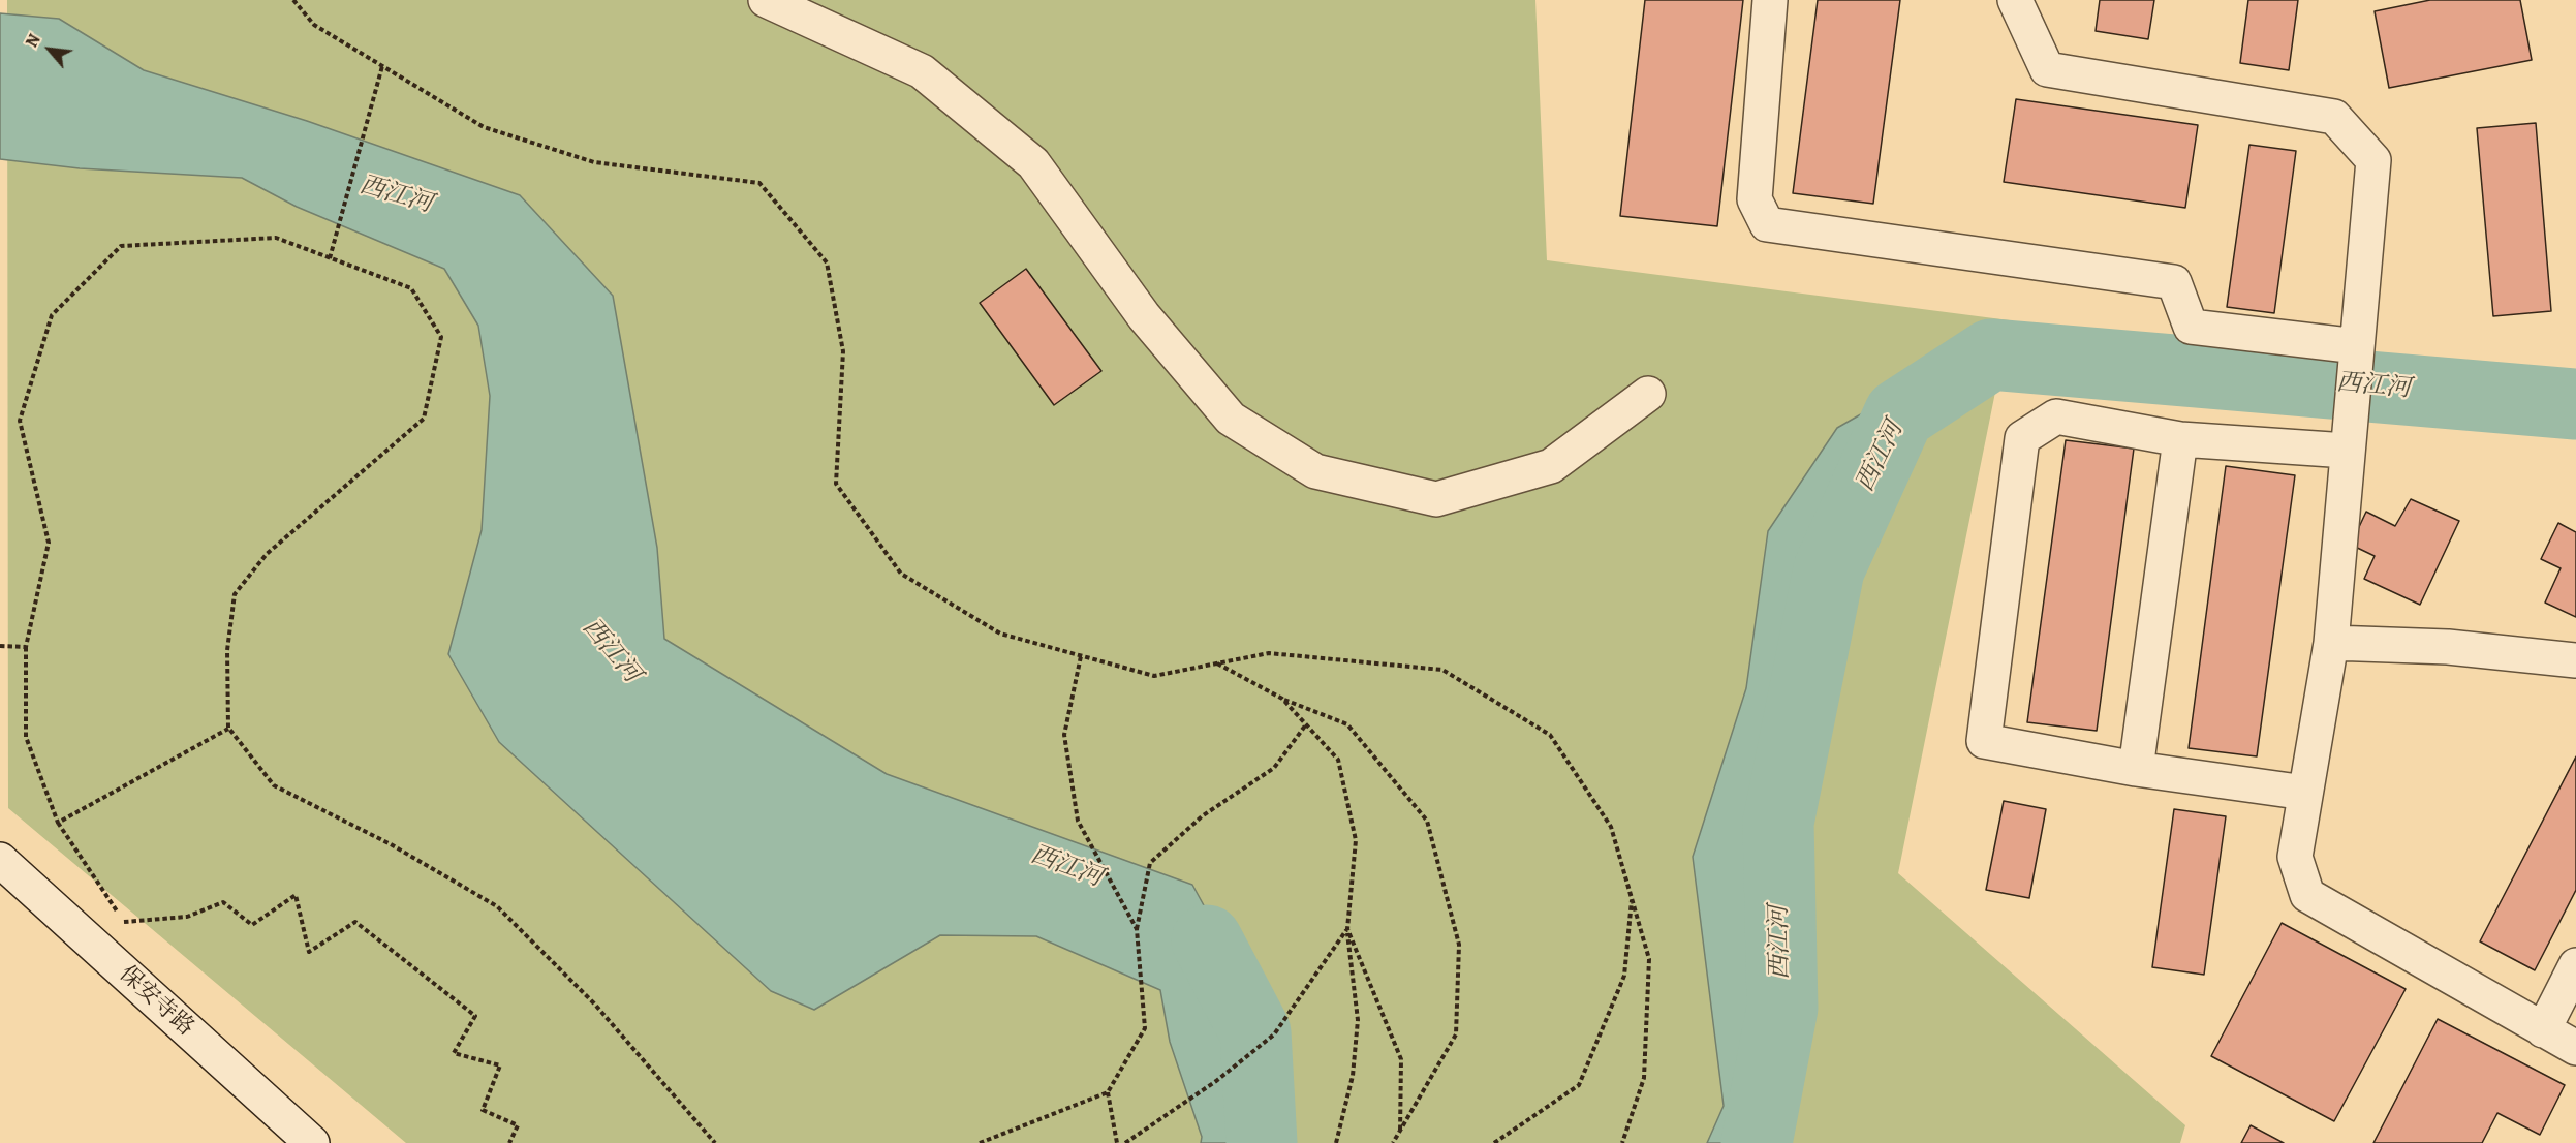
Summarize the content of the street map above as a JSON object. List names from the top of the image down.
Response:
{
  "streets": {
    "street": ["保安寺路"]
  },
  "water": ["西江河"],
  "north": "top left"
}
